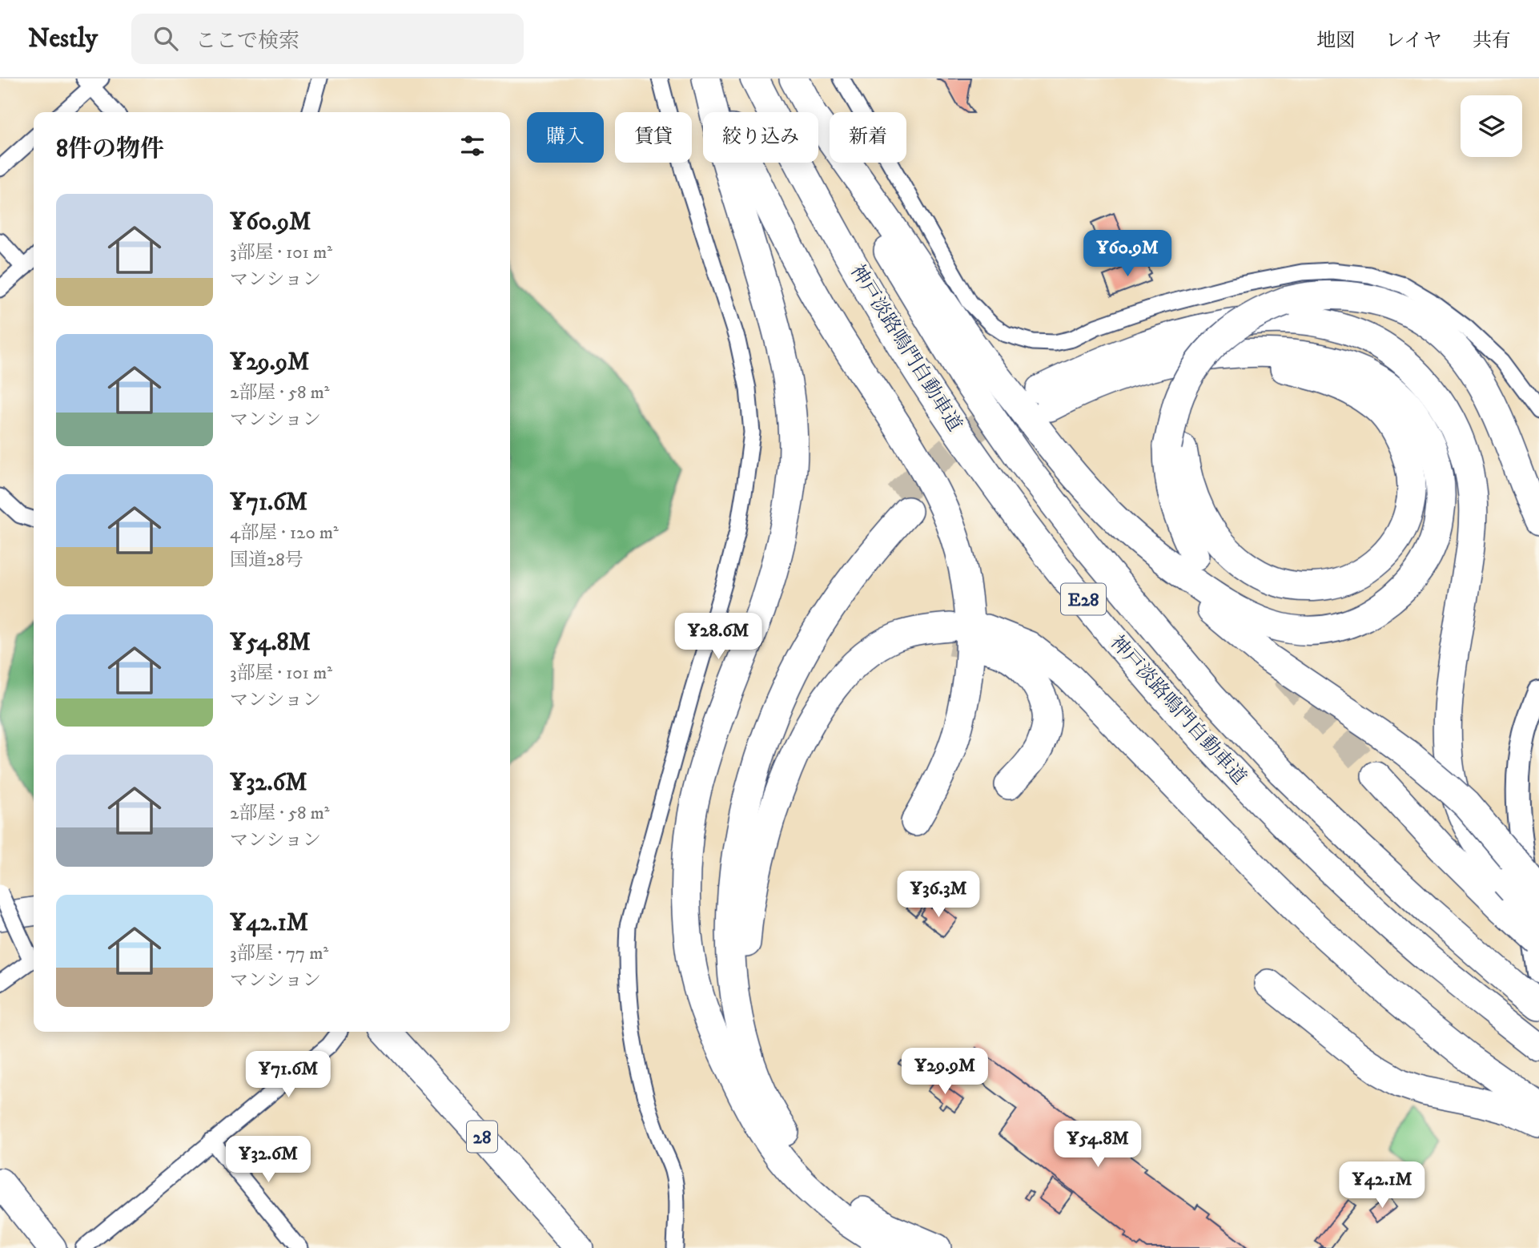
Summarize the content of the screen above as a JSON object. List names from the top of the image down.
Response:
{
  "streets": {
    "highway": ["神戸淡路鳴門自動車道", "E28", "28"]
  },
  "page": {
    "header": "Nestly",
    "search": "ここで検索",
    "nav": ["地図", "レイヤ", "共有"],
    "chip": [
      "購入",
      "賃貸",
      "絞り込み",
      "新着"
    ],
    "heading": "8件の物件",
    "list": [
      {
        "name": "¥60.9M",
        "note": "3部屋 · 101 m² · マンション"
      },
      {
        "name": "¥29.9M",
        "note": "2部屋 · 58 m² · マンション"
      },
      {
        "name": "¥71.6M",
        "note": "4部屋 · 120 m² · 国道28号"
      },
      {
        "name": "¥54.8M",
        "note": "3部屋 · 101 m² · マンション"
      },
      {
        "name": "¥32.6M",
        "note": "2部屋 · 58 m² · マンション"
      },
      {
        "name": "¥42.1M",
        "note": "3部屋 · 77 m² · マンション"
      }
    ],
    "price": [
      "¥60.9M",
      "¥28.6M",
      "¥36.3M",
      "¥29.9M",
      "¥71.6M",
      "¥54.8M",
      "¥32.6M",
      "¥42.1M"
    ]
  }
}
